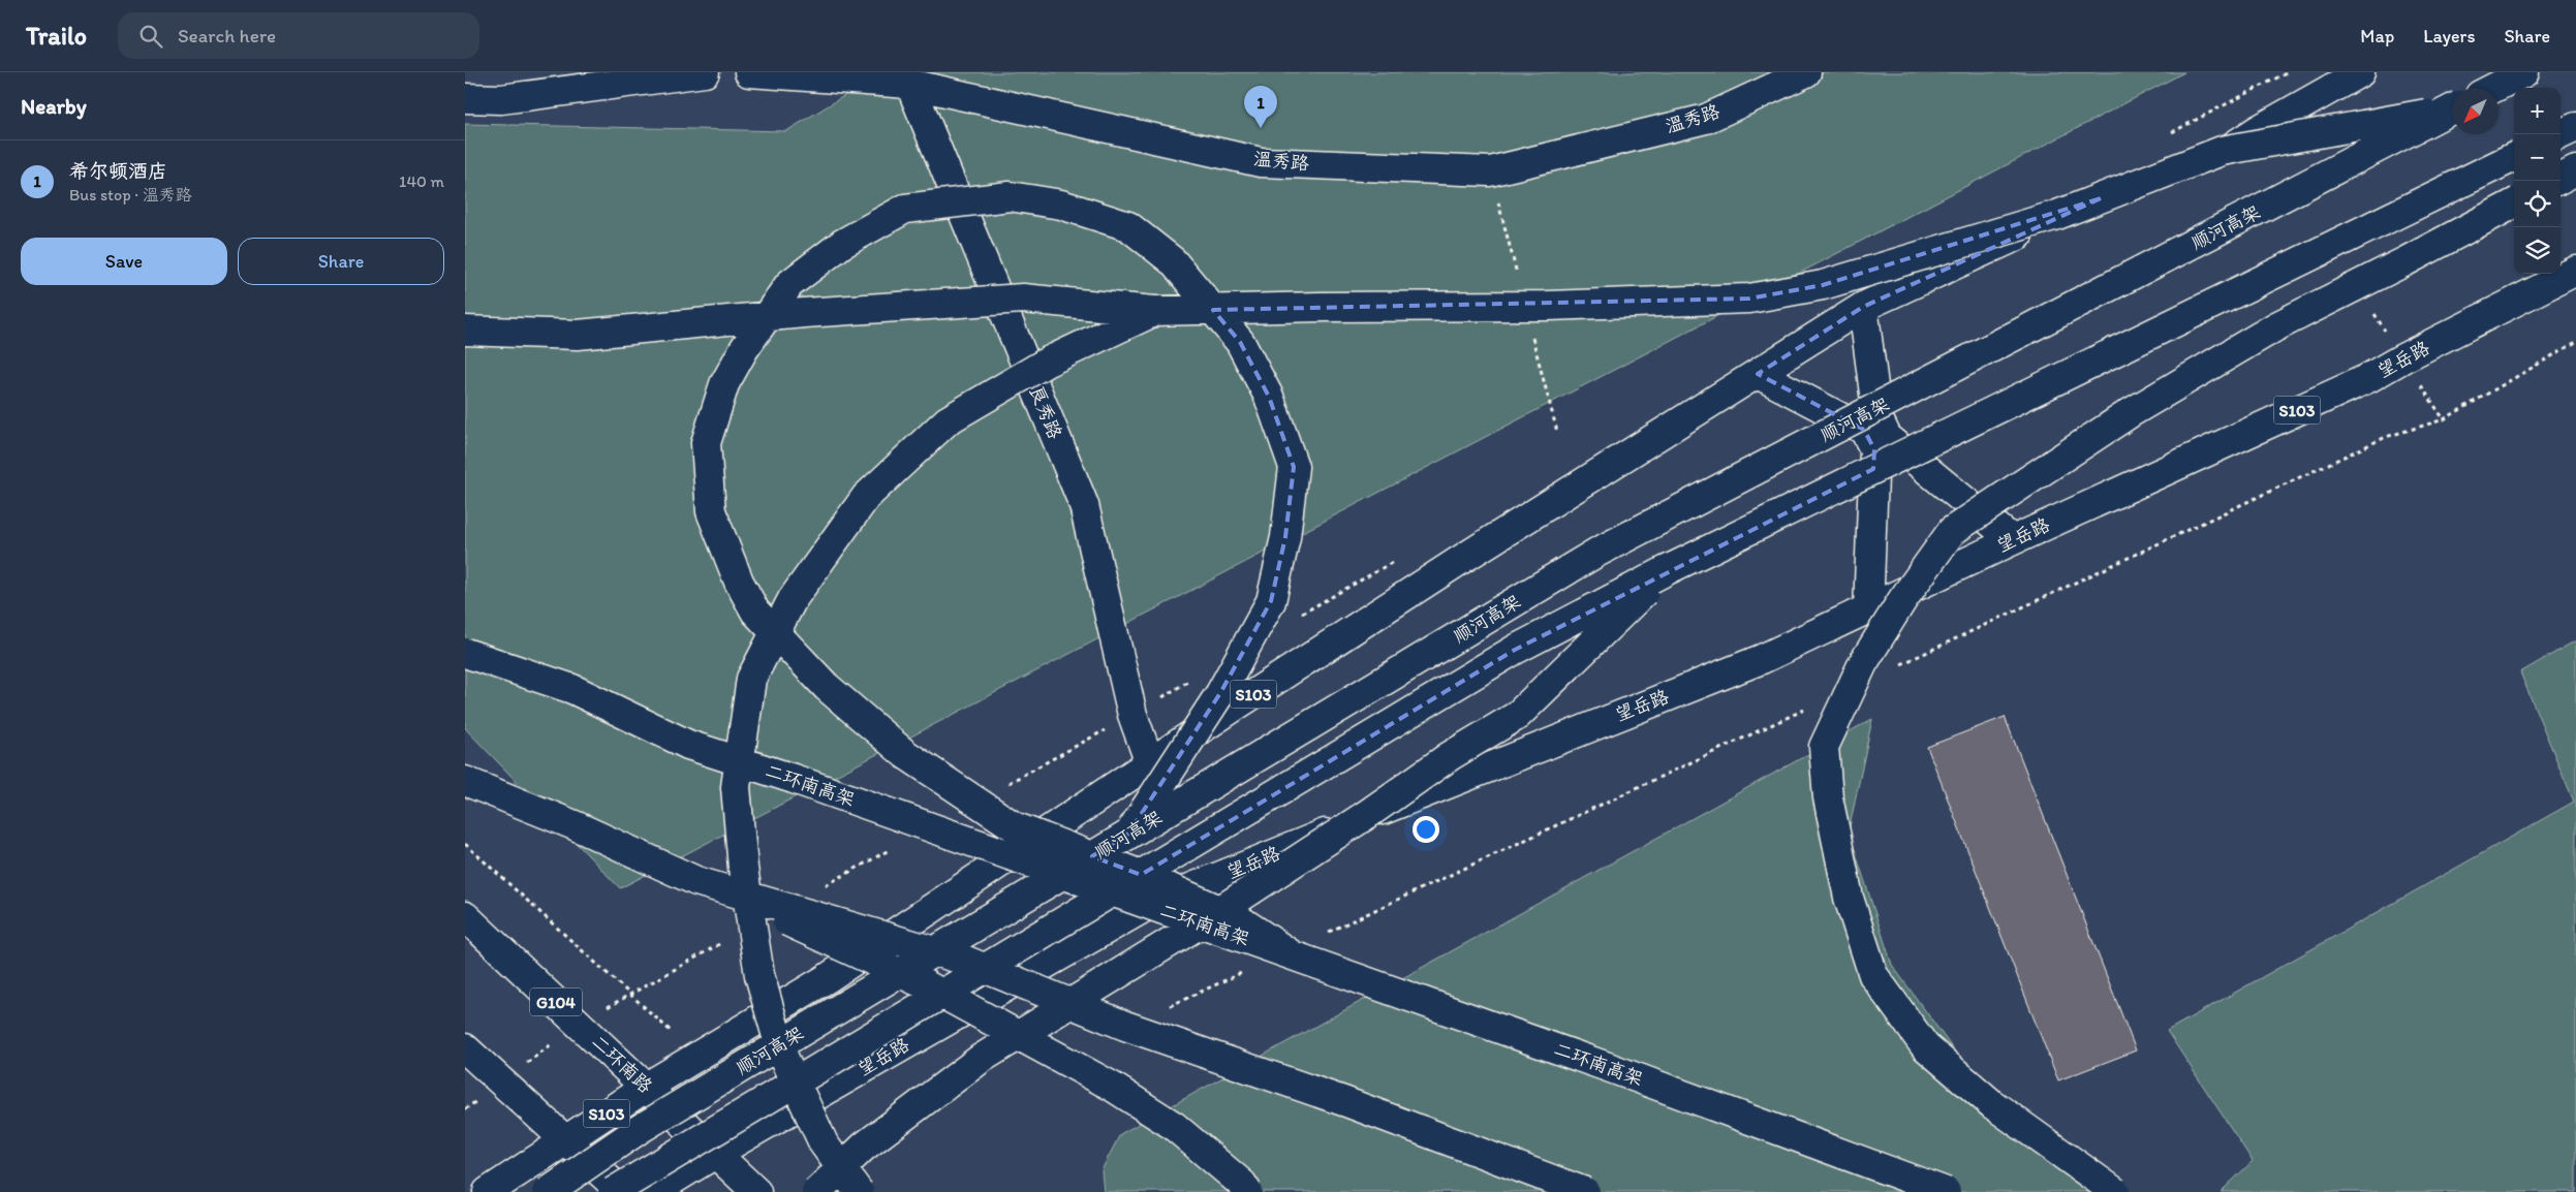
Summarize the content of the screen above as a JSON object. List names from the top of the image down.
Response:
{
  "streets": {
    "main road": [
      "温秀路",
      "顺河高架",
      "望岳路",
      "S103",
      "良秀路",
      "二环南高架",
      "G104",
      "二环南路"
    ]
  },
  "crossings": [
    ["温秀路", "良秀路"],
    ["望岳路", "S103"],
    ["望岳路", "二环南路"],
    ["S103", "良秀路"],
    ["S103", "二环南路"]
  ],
  "north": "bottom left",
  "page": {
    "header": "Trailo",
    "search": "Search here",
    "nav": ["Map", "Layers", "Share"],
    "heading": "Nearby",
    "pins": "1",
    "map_buttons": ["+", "−"],
    "list": [
      {
        "mark": "1",
        "name": "希尔顿酒店",
        "note": "Bus stop · 温秀路",
        "value": "140 m"
      }
    ],
    "buttons": ["Save", "Share"]
  }
}
